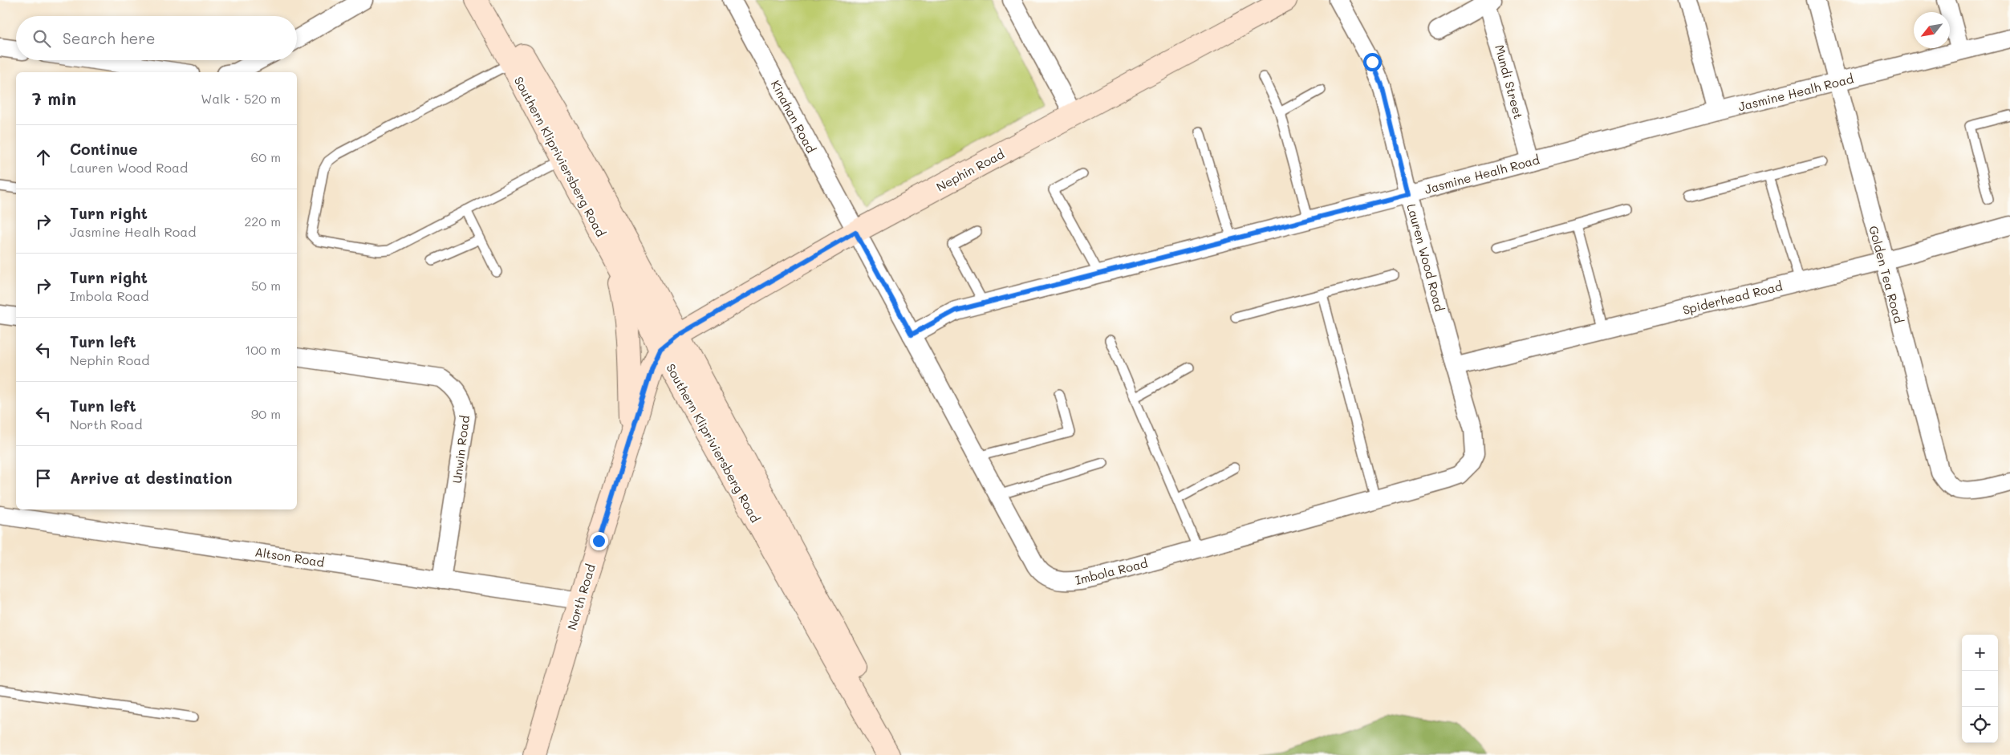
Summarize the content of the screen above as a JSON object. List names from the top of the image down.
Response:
{
  "streets": {
    "main road": ["Southern Klipriviersberg Road", "Nephin Road", "North Road"],
    "street": [
      "Mundi Street",
      "Jasmine Healh Road",
      "Kinahan Road",
      "Lauren Wood Road",
      "Golden Tea Road",
      "Spiderhead Road",
      "Unwin Road",
      "Altson Road",
      "Imbola Road"
    ]
  },
  "crossings": [
    ["Mundi Street", "Jasmine Healh Road"],
    ["Jasmine Healh Road", "Lauren Wood Road"],
    ["Jasmine Healh Road", "Golden Tea Road"],
    ["Jasmine Healh Road", "Imbola Road"],
    ["Kinahan Road", "Nephin Road"],
    ["Kinahan Road", "Imbola Road"],
    ["Southern Klipriviersberg Road", "Nephin Road"],
    ["Southern Klipriviersberg Road", "North Road"],
    ["Nephin Road", "Imbola Road"],
    ["Nephin Road", "North Road"],
    ["Lauren Wood Road", "Spiderhead Road"],
    ["Lauren Wood Road", "Imbola Road"],
    ["Golden Tea Road", "Spiderhead Road"],
    ["Unwin Road", "Altson Road"],
    ["Altson Road", "North Road"]
  ],
  "north": "bottom left",
  "page": {
    "search": "Search here",
    "heading": ["7 min", "Walk · 520 m"],
    "list": [
      ["Continue", "Lauren Wood Road", "60 m"],
      ["Turn right", "Jasmine Healh Road", "220 m"],
      ["Turn right", "Imbola Road", "50 m"],
      ["Turn left", "Nephin Road", "100 m"],
      ["Turn left", "North Road", "90 m"],
      "Arrive at destination"
    ],
    "map_buttons": ["+", "−"]
  }
}
